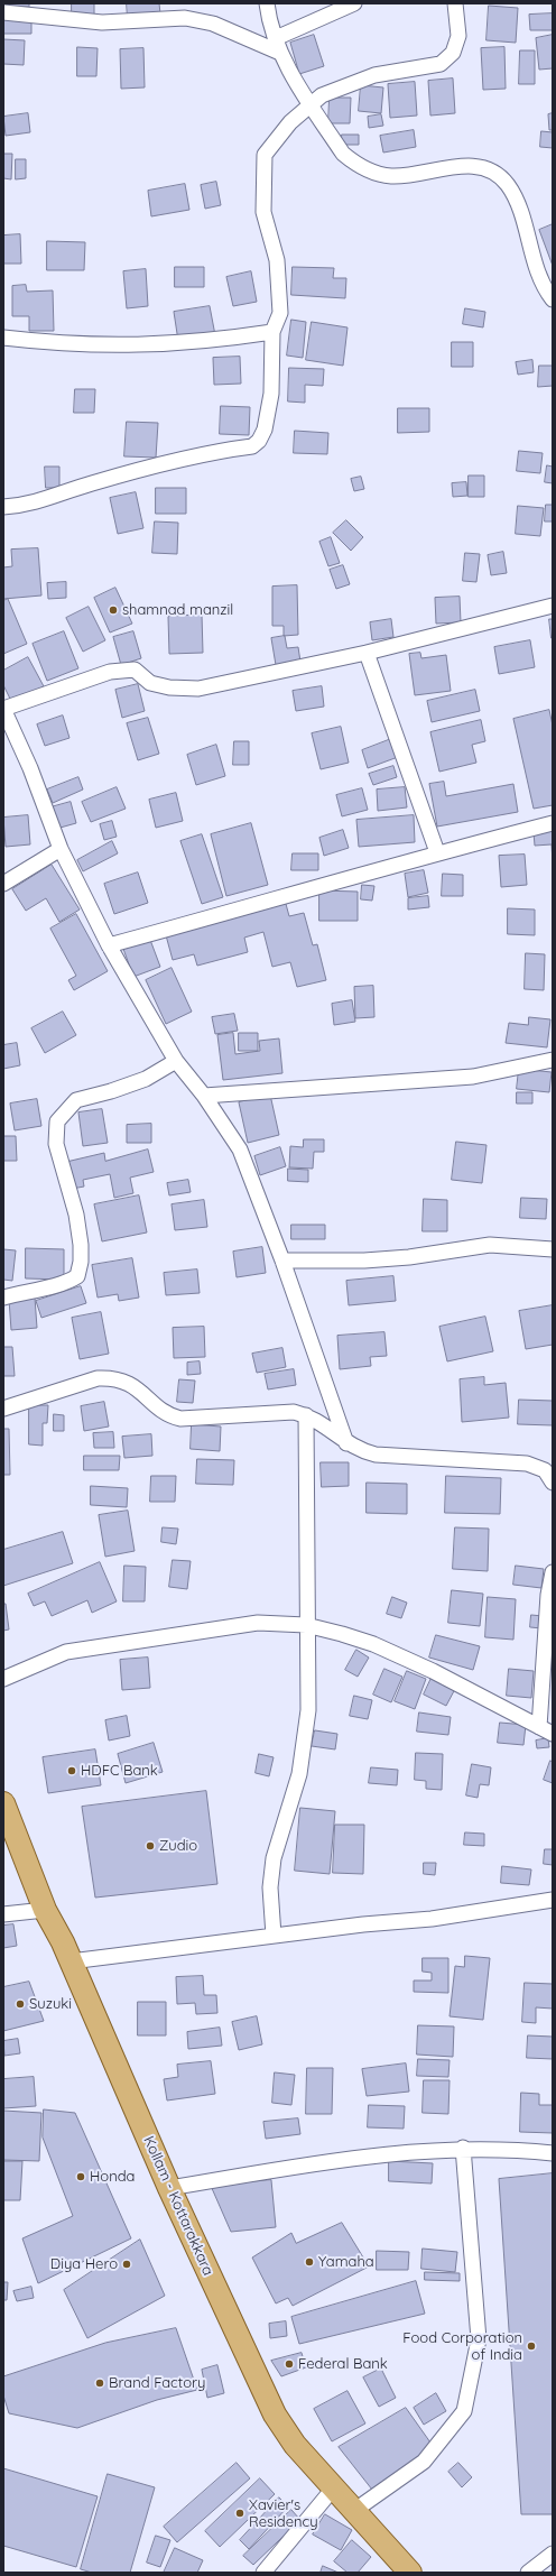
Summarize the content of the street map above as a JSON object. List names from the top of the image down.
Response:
{
  "streets": {
    "main road": ["Kollam - Kottarakkara"]
  },
  "places": [
    "shamnad manzil",
    "HDFC Bank",
    "Zudio",
    "Suzuki",
    "Honda",
    "Yamaha",
    "Diya Hero",
    "Food Corporation of India",
    "Federal Bank",
    "Brand Factory",
    "Xavier's Residency"
  ]
}
